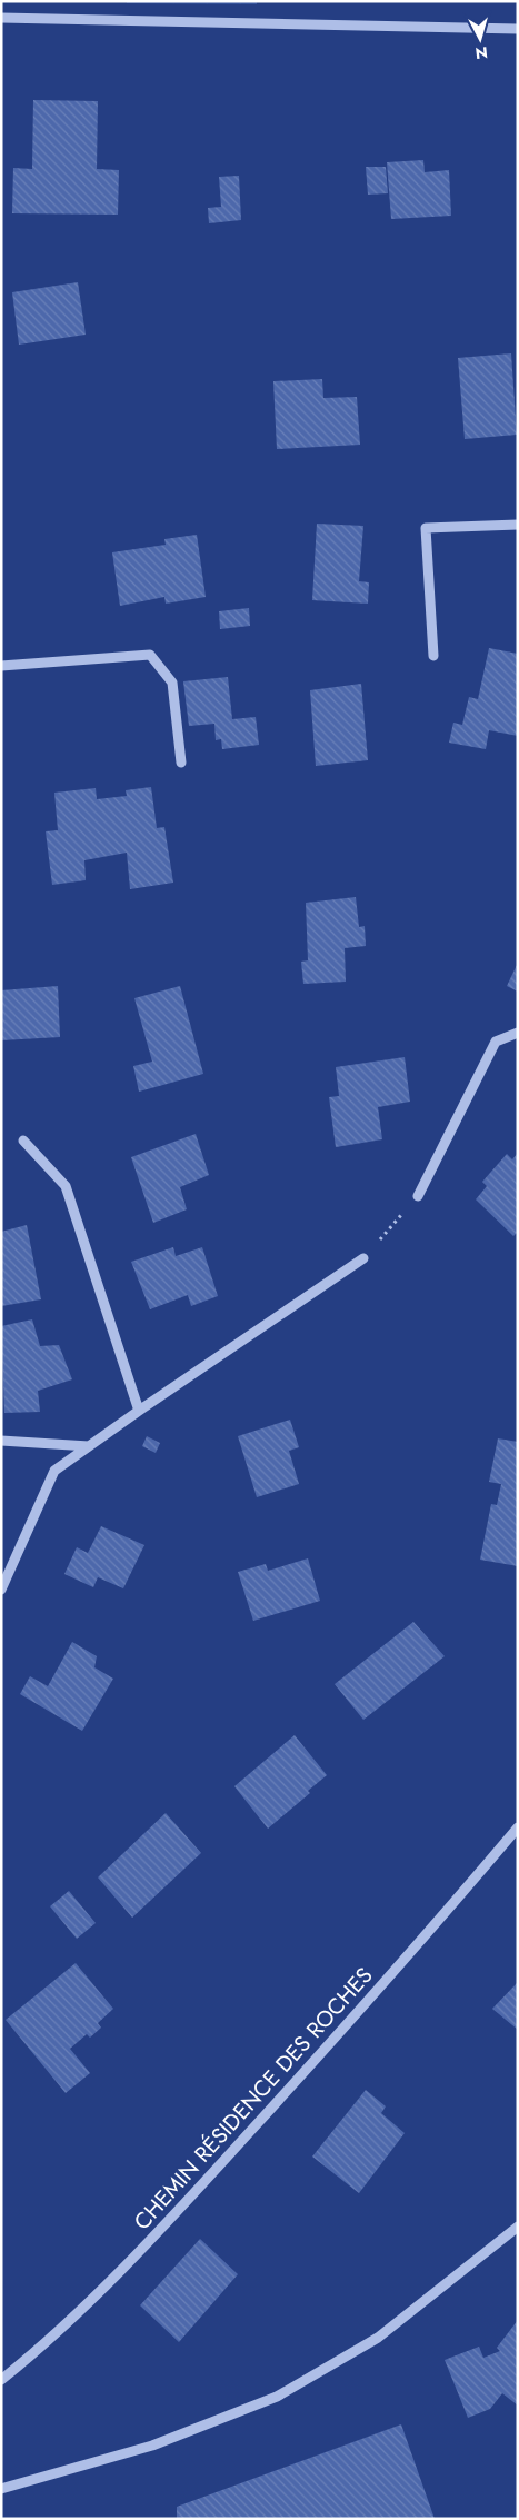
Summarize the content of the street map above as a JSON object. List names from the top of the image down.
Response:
{
  "streets": {
    "street": ["CHEMIN RÉSIDENCE DES ROCHES"]
  },
  "north": "bottom"
}
